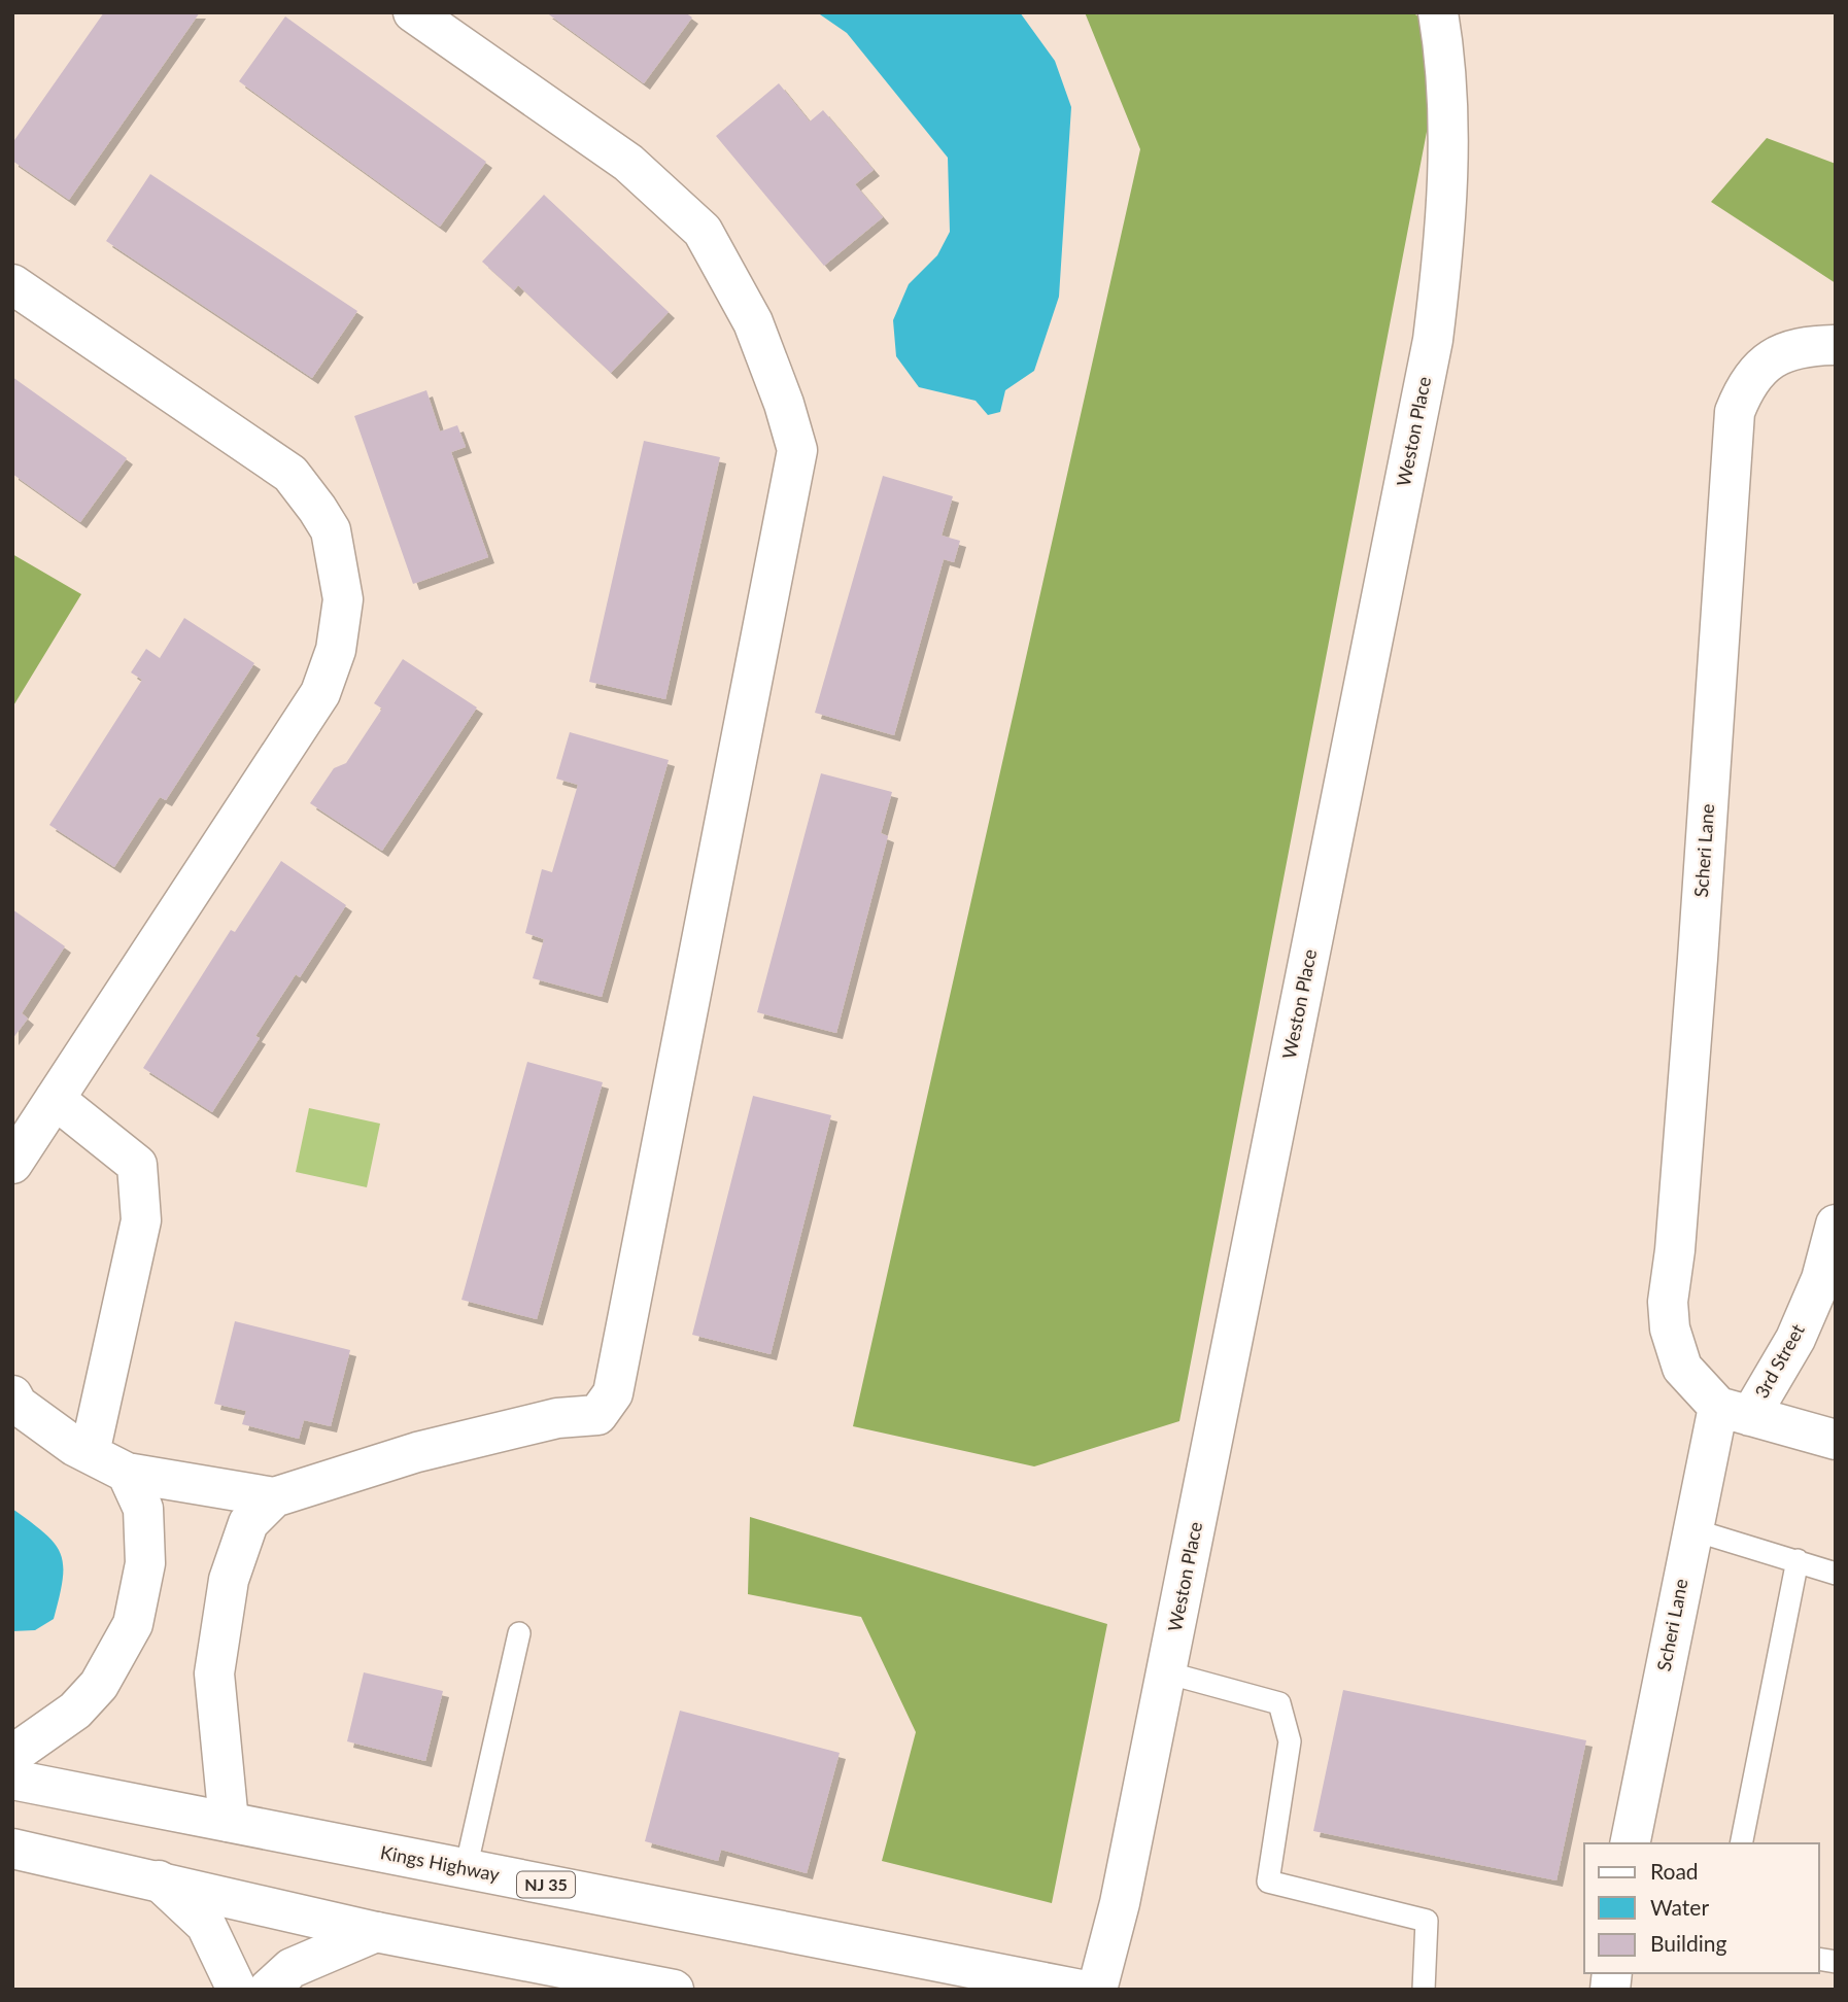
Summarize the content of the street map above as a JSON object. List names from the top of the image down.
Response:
{
  "streets": {
    "street": [
      "Weston Place",
      "Scheri Lane",
      "3rd Street",
      "Kings Highway",
      "NJ 35"
    ]
  },
  "crossings": [
    ["Scheri Lane", "3rd Street"]
  ],
  "legend": ["Road", "Water", "Building"]
}
